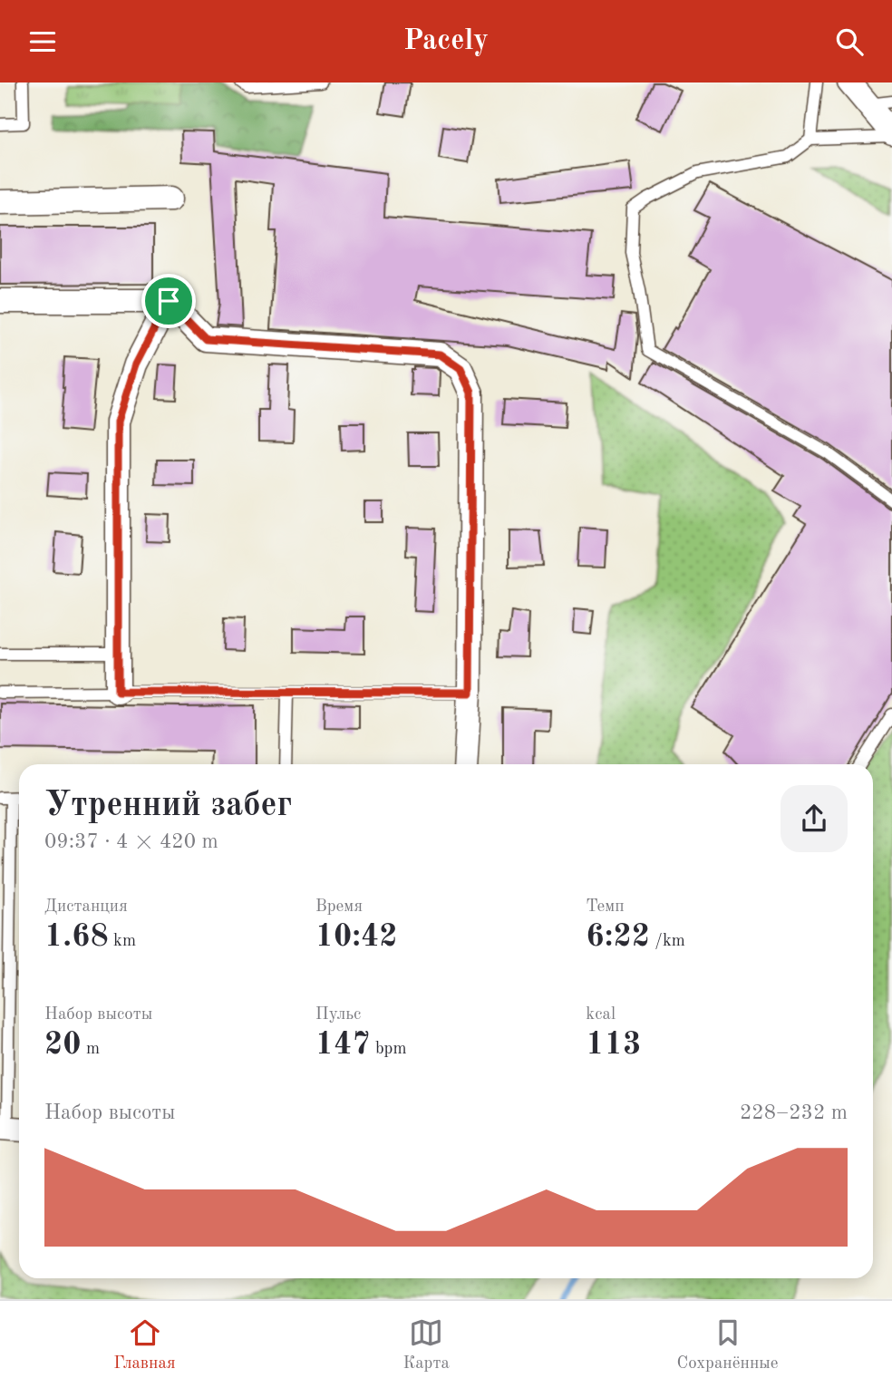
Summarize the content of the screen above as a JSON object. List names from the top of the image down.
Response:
{
  "page": {
    "header": "Pacely",
    "heading": ["Утренний забег", "09:37 · 4 × 420 m"],
    "stats": [
      ["Дистанция", "1.68 km"],
      ["Время", "10:42"],
      ["Темп", "6:22 /km"],
      ["Набор высоты", "20 m"],
      ["Пульс", "147 bpm"],
      ["kcal", "113"]
    ],
    "chart": ["Набор высоты", "228–232 m"],
    "tabs": ["Главная", "Карта", "Сохранённые"]
  }
}
